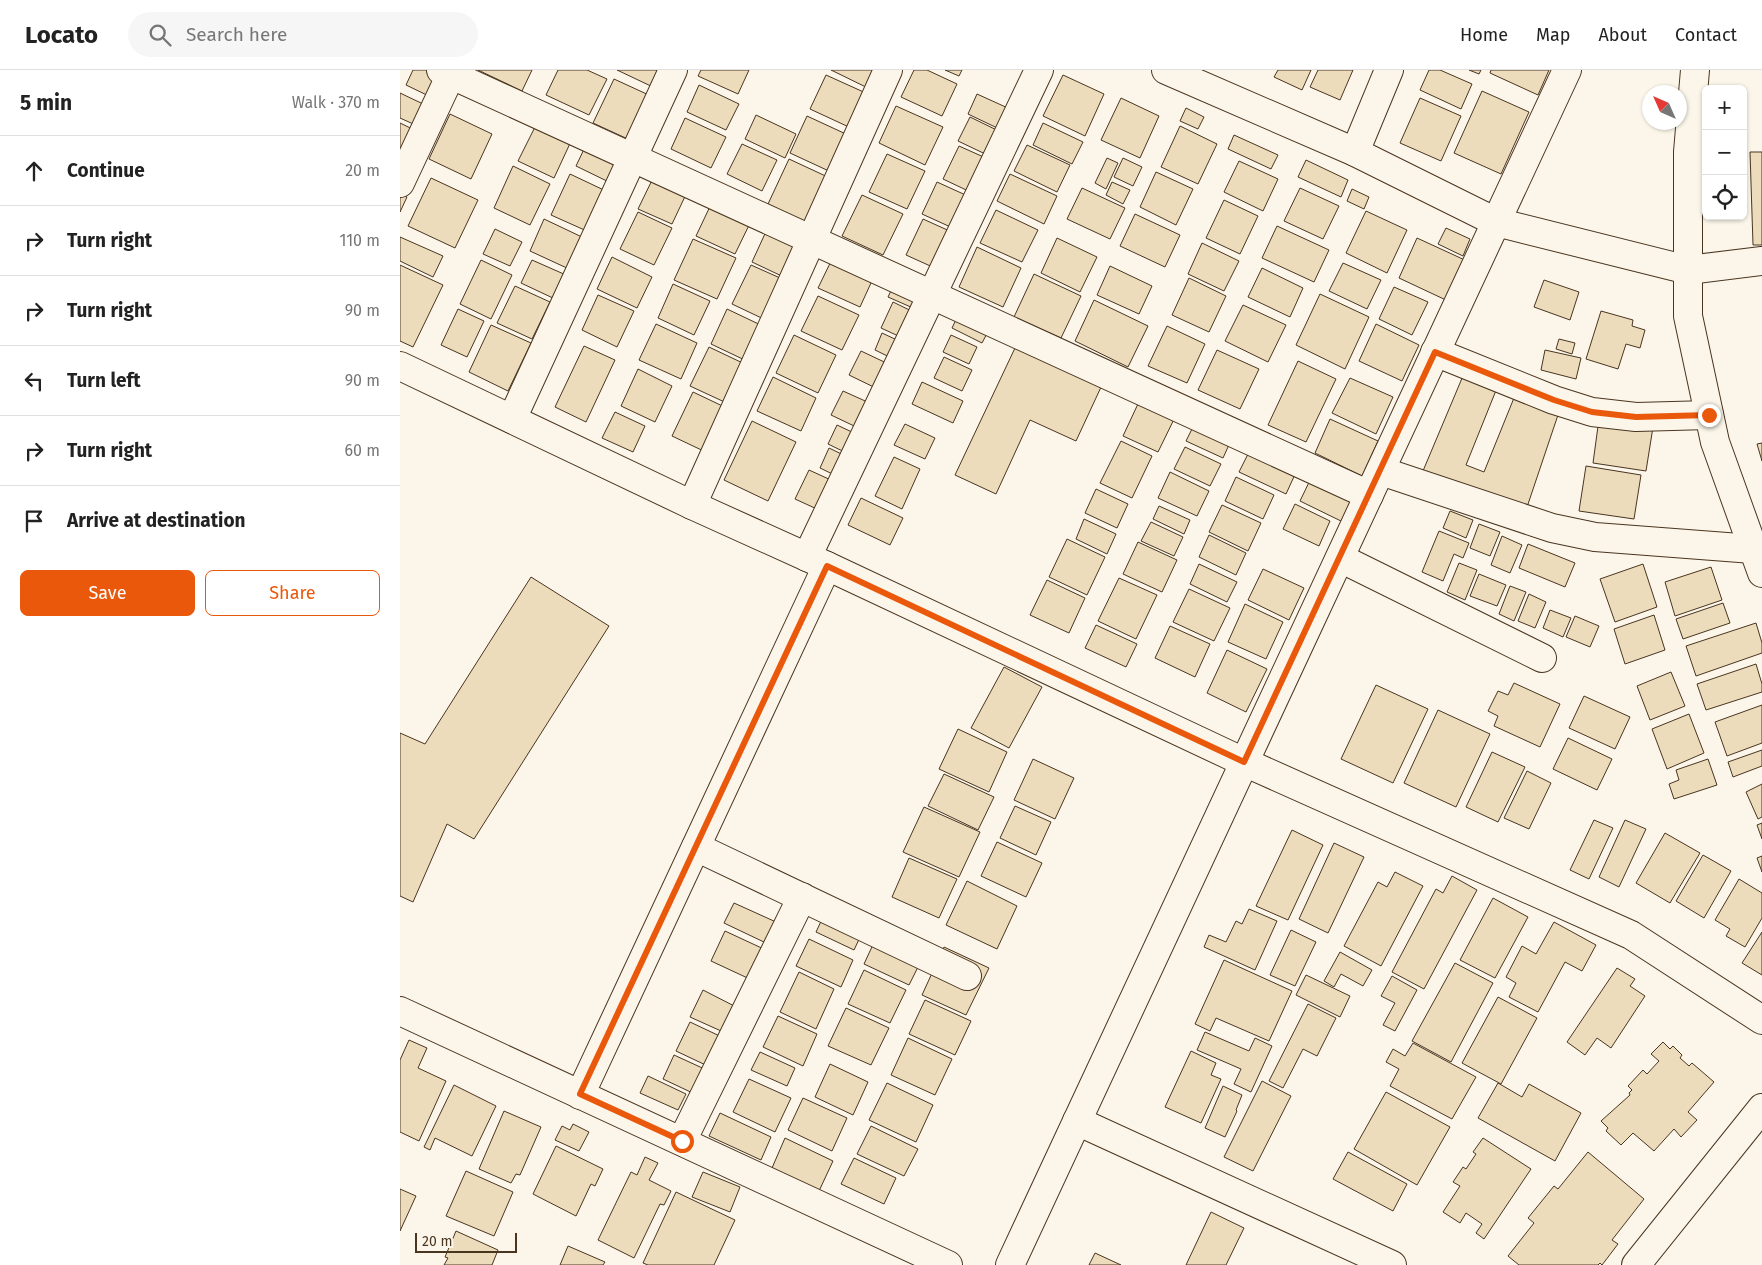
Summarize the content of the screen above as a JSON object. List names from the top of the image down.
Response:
{
  "scale_bar": "20 m",
  "north": "top left",
  "page": {
    "header": "Locato",
    "search": "Search here",
    "nav": [
      "Home",
      "Map",
      "About",
      "Contact"
    ],
    "heading": ["5 min", "Walk · 370 m"],
    "map_buttons": ["+", "−"],
    "list": [
      ["Continue", "20 m"],
      ["Turn right", "110 m"],
      ["Turn right", "90 m"],
      ["Turn left", "90 m"],
      ["Turn right", "60 m"],
      "Arrive at destination"
    ],
    "buttons": ["Save", "Share"],
    "scale": "20 m"
  }
}
